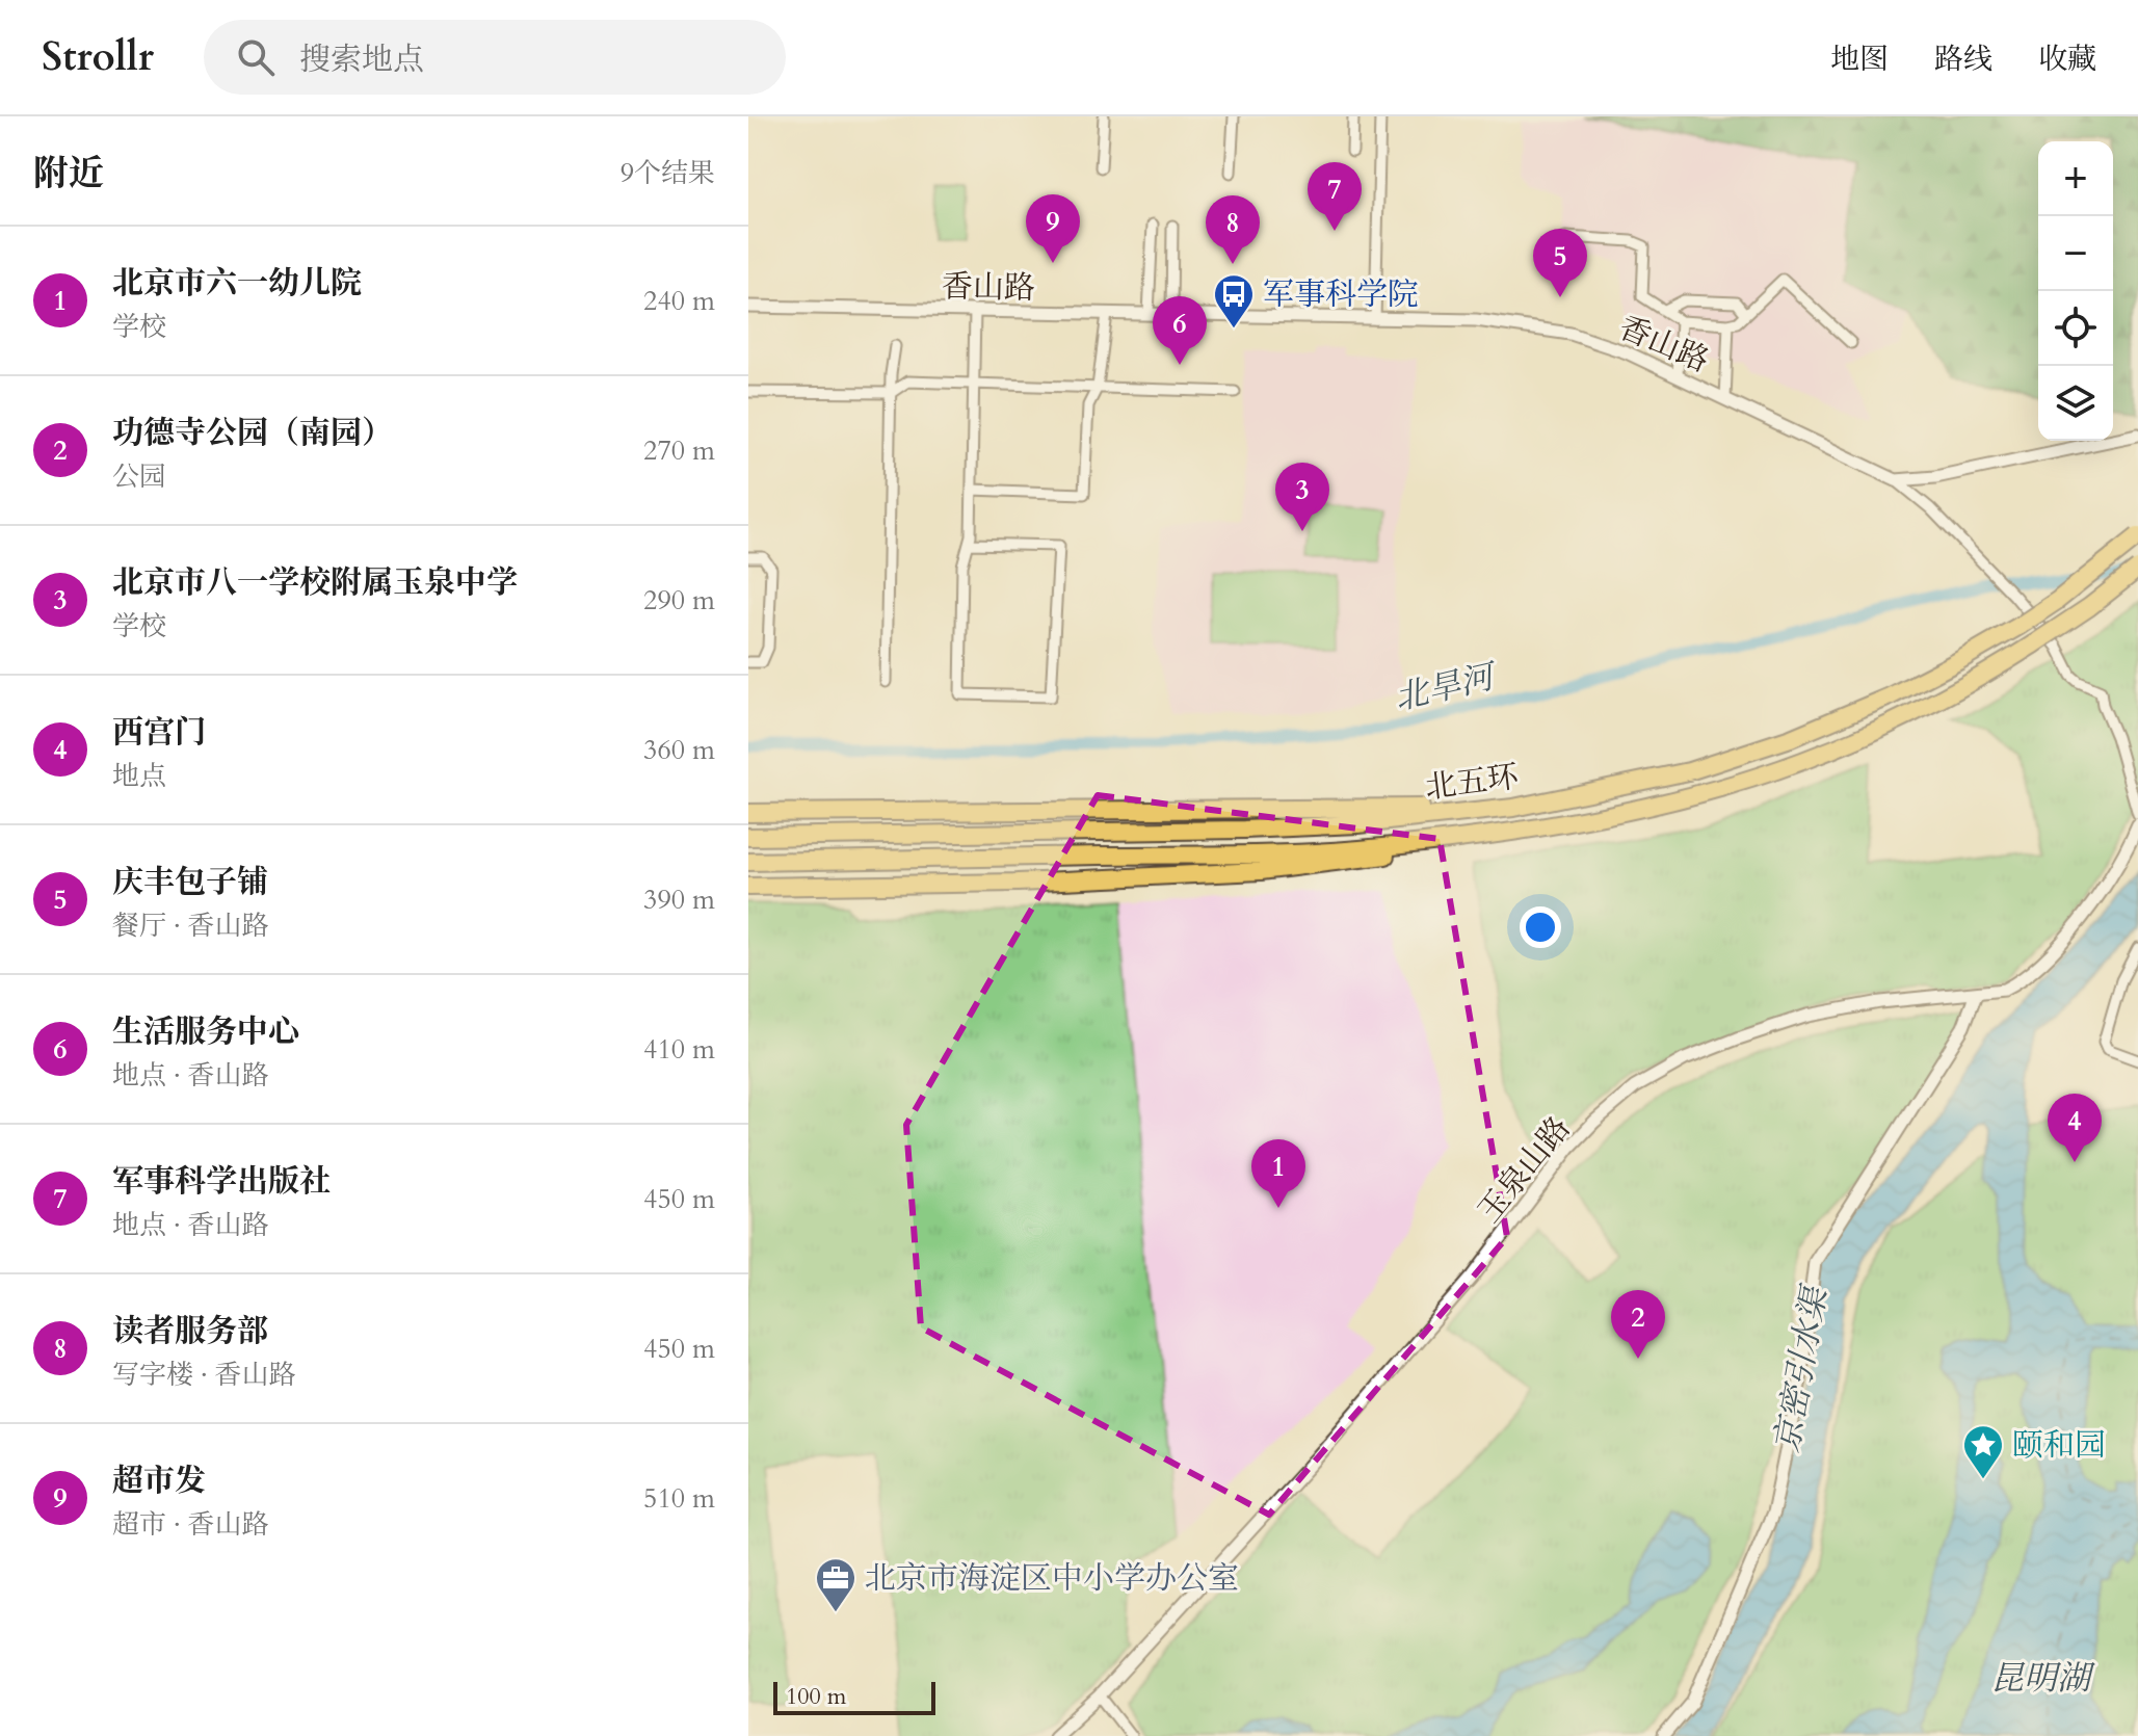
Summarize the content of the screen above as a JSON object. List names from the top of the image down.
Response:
{
  "streets": {
    "highway": ["北五环"],
    "street": ["香山路", "玉泉山路"]
  },
  "water": ["北旱河", "京密引水渠", "昆明湖"],
  "places": {
    "bus stop": ["军事科学院"],
    "place": ["颐和园"],
    "office": ["北京市海淀区中小学办公室"]
  },
  "scale_bar": "100 m",
  "page": {
    "header": "Strollr",
    "search": "搜索地点",
    "nav": ["地图", "路线", "收藏"],
    "heading": ["附近", "9个结果"],
    "map_buttons": ["+", "−"],
    "pins": [
      "7",
      "9",
      "8",
      "5",
      "6",
      "3",
      "4",
      "1",
      "2"
    ],
    "list": [
      {
        "mark": "1",
        "name": "北京市六一幼儿院",
        "note": "学校",
        "value": "240 m"
      },
      {
        "mark": "2",
        "name": "功德寺公园（南园）",
        "note": "公园",
        "value": "270 m"
      },
      {
        "mark": "3",
        "name": "北京市八一学校附属玉泉中学",
        "note": "学校",
        "value": "290 m"
      },
      {
        "mark": "4",
        "name": "西宫门",
        "note": "地点",
        "value": "360 m"
      },
      {
        "mark": "5",
        "name": "庆丰包子铺",
        "note": "餐厅 · 香山路",
        "value": "390 m"
      },
      {
        "mark": "6",
        "name": "生活服务中心",
        "note": "地点 · 香山路",
        "value": "410 m"
      },
      {
        "mark": "7",
        "name": "军事科学出版社",
        "note": "地点 · 香山路",
        "value": "450 m"
      },
      {
        "mark": "8",
        "name": "读者服务部",
        "note": "写字楼 · 香山路",
        "value": "450 m"
      },
      {
        "mark": "9",
        "name": "超市发",
        "note": "超市 · 香山路",
        "value": "510 m"
      }
    ],
    "scale": "100 m"
  }
}
